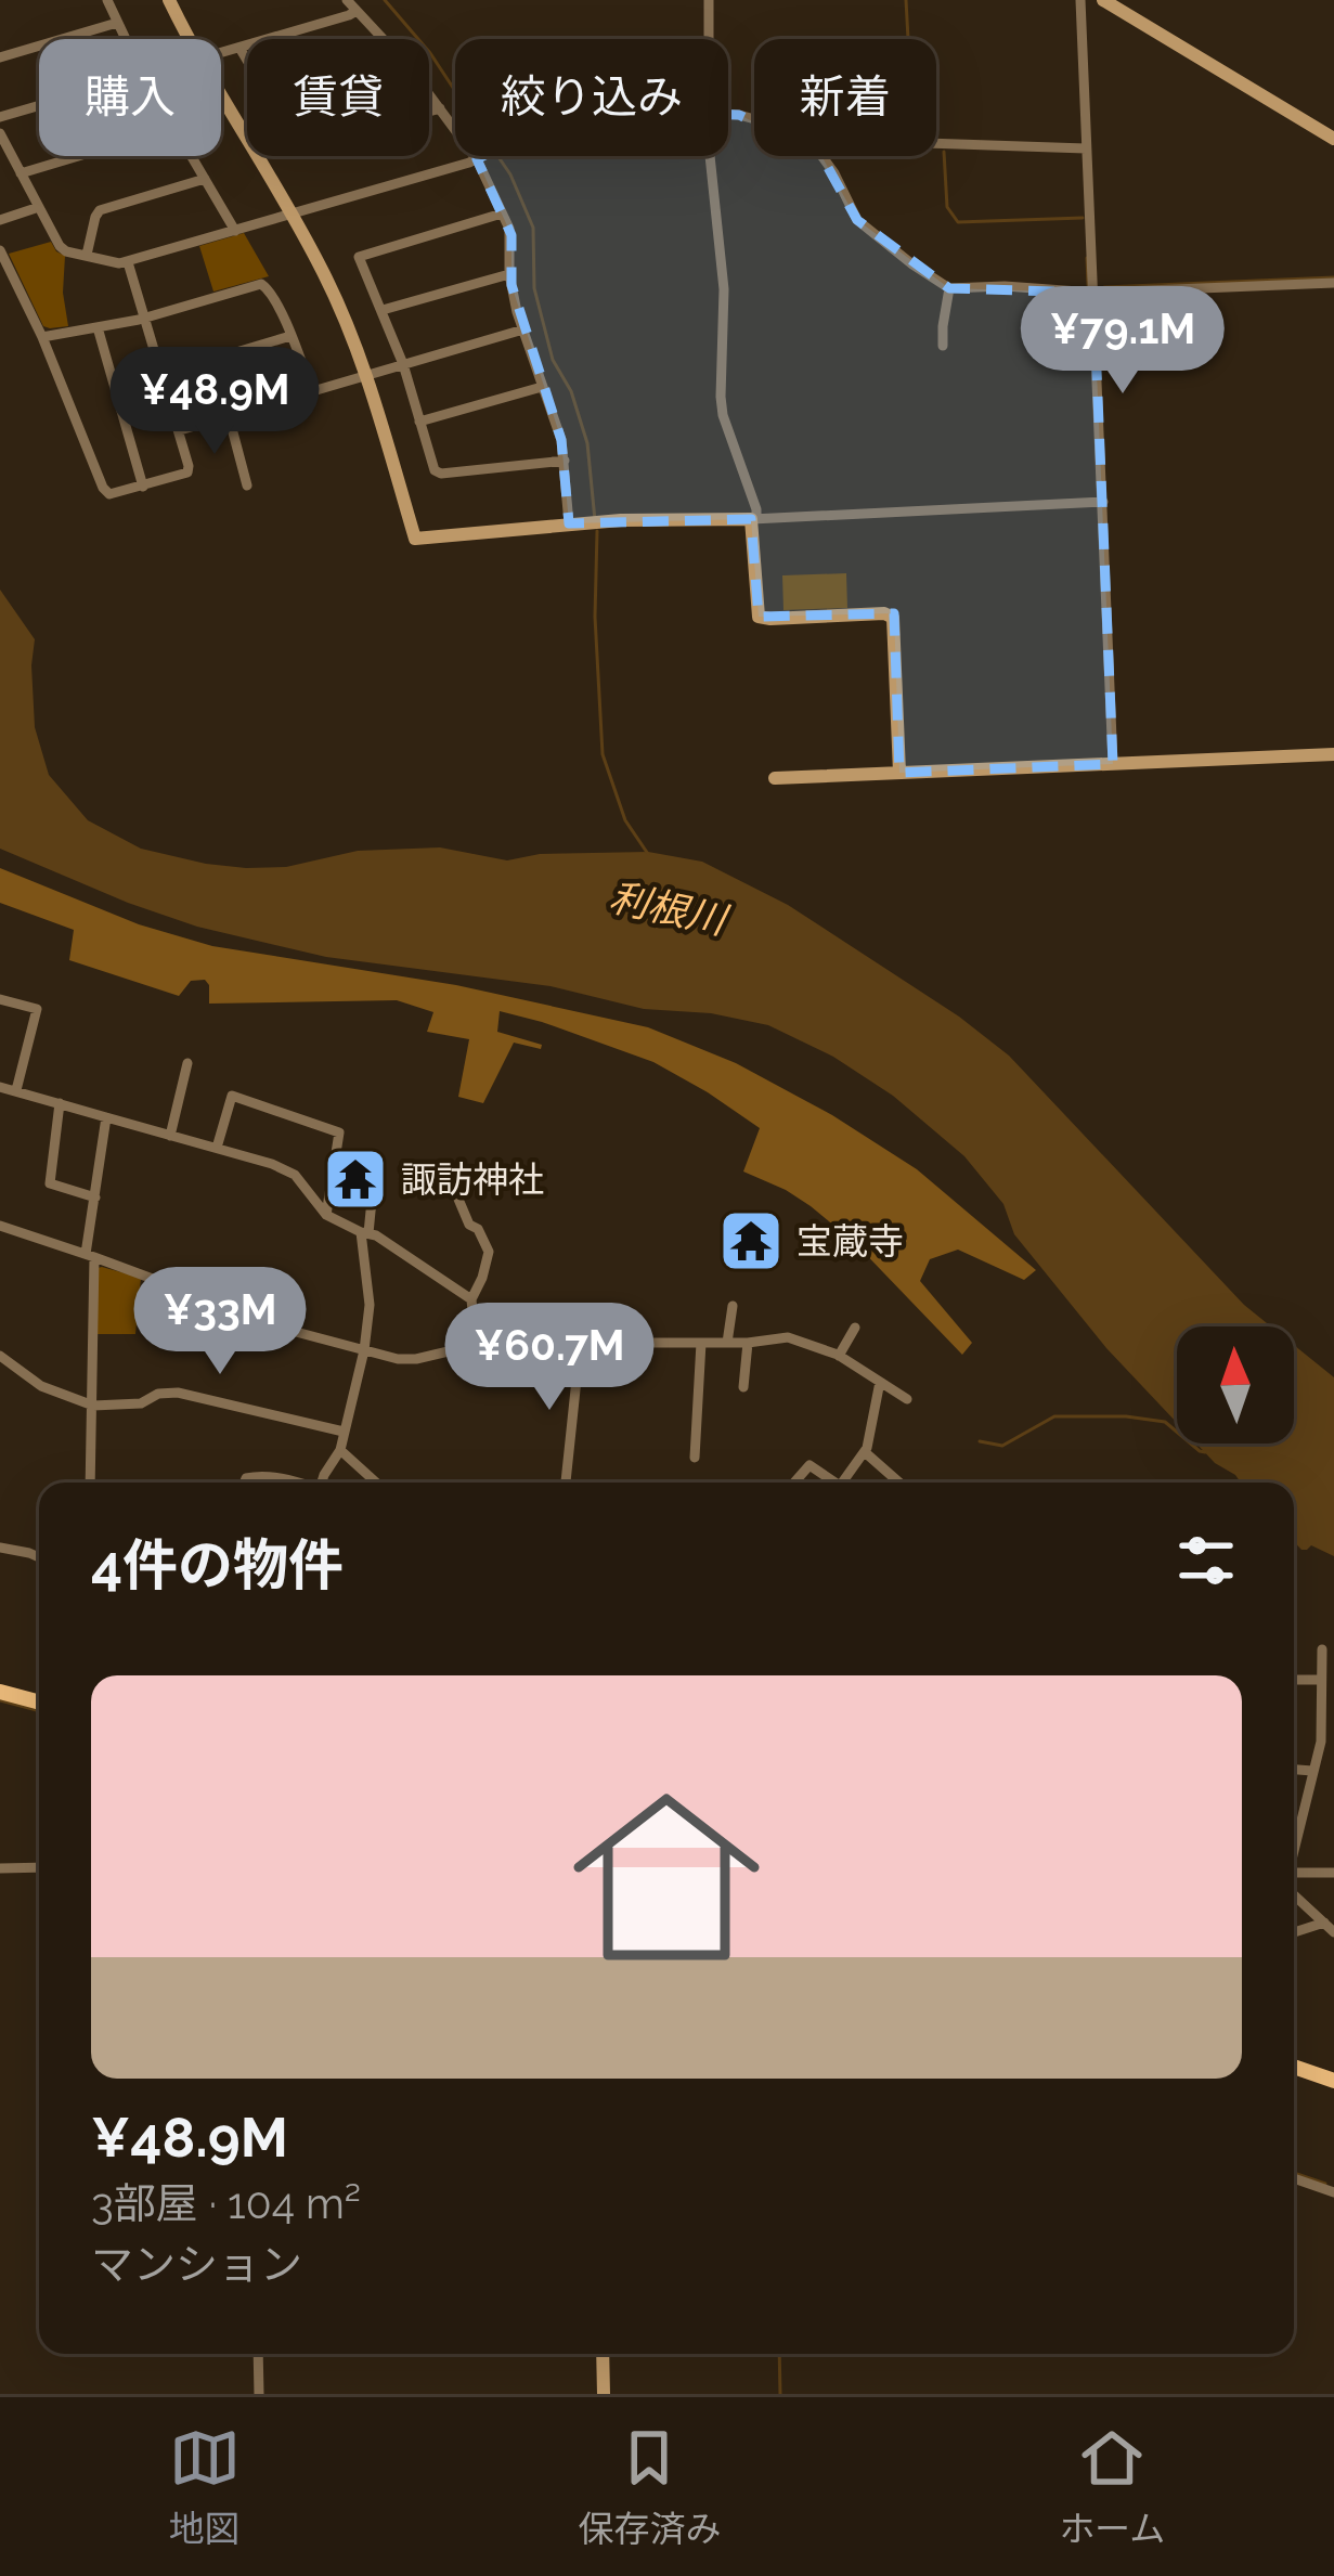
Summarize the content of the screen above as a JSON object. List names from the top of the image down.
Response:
{
  "water": ["利根川"],
  "places": {
    "temple": ["諏訪神社", "宝蔵寺"]
  },
  "north": "top",
  "page": {
    "chip": [
      "購入",
      "賃貸",
      "絞り込み",
      "新着"
    ],
    "price": [
      "¥79.1M",
      "¥48.9M",
      "¥33M",
      "¥60.7M"
    ],
    "heading": "4件の物件",
    "list": [
      {
        "name": "¥48.9M",
        "note": "3部屋 · 104 m² · マンション"
      }
    ],
    "tabs": ["地図", "保存済み", "ホーム"]
  }
}
